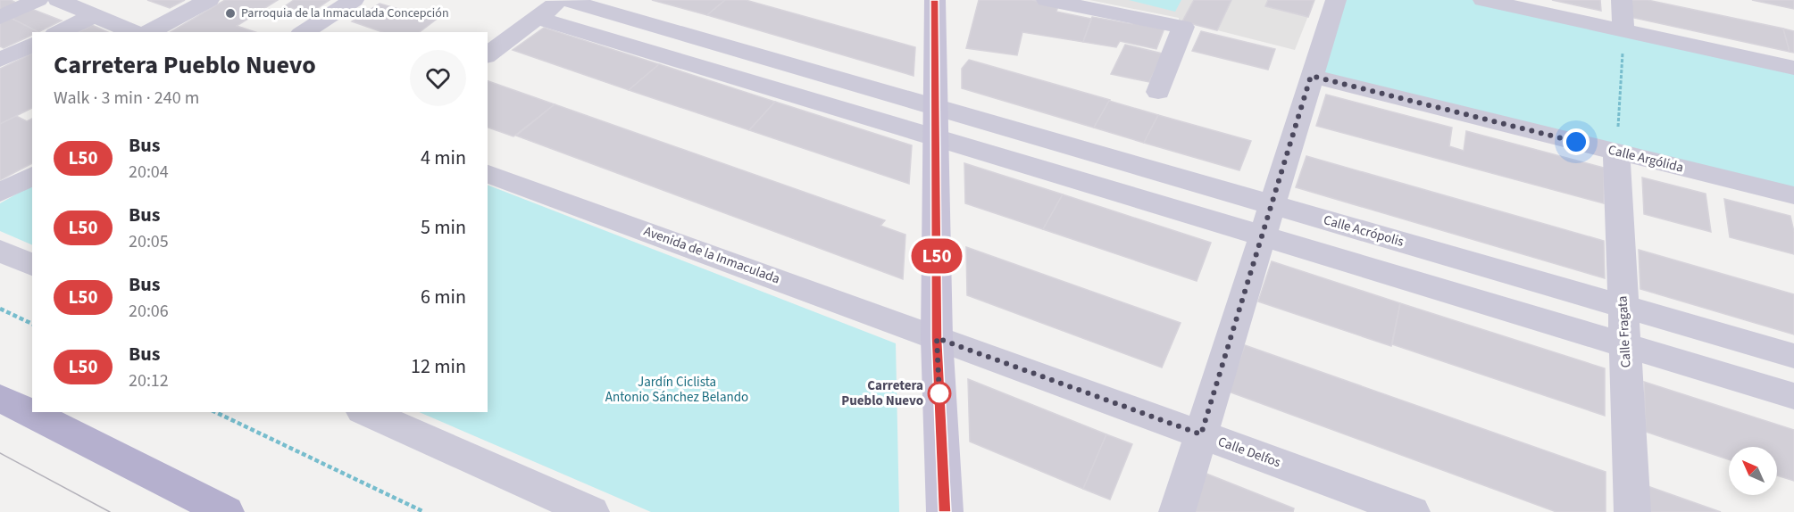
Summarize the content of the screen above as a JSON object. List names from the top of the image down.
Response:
{
  "streets": {
    "street": [
      "Calle Argólida",
      "Calle Acrópolis",
      "Avenida de la Inmaculada",
      "Calle Fragata",
      "Calle Delfos"
    ]
  },
  "crossings": [
    ["Calle Argólida", "Calle Fragata"],
    ["Calle Acrópolis", "Calle Fragata"],
    ["Avenida de la Inmaculada", "Calle Delfos"]
  ],
  "parks": ["Jardín Ciclista Antonio Sánchez Belando"],
  "places": ["Parroquia de la Inmaculada Concepción", "Carretera Pueblo Nuevo"],
  "lines": ["bus line L50"],
  "north": "top left",
  "page": {
    "on_map": "L50",
    "heading": ["Carretera Pueblo Nuevo", "Walk · 3 min · 240 m"],
    "list": [
      {
        "mark": "L50",
        "name": "Bus",
        "note": "20:04",
        "value": "4 min"
      },
      {
        "mark": "L50",
        "name": "Bus",
        "note": "20:05",
        "value": "5 min"
      },
      {
        "mark": "L50",
        "name": "Bus",
        "note": "20:06",
        "value": "6 min"
      },
      {
        "mark": "L50",
        "name": "Bus",
        "note": "20:12",
        "value": "12 min"
      }
    ]
  }
}
